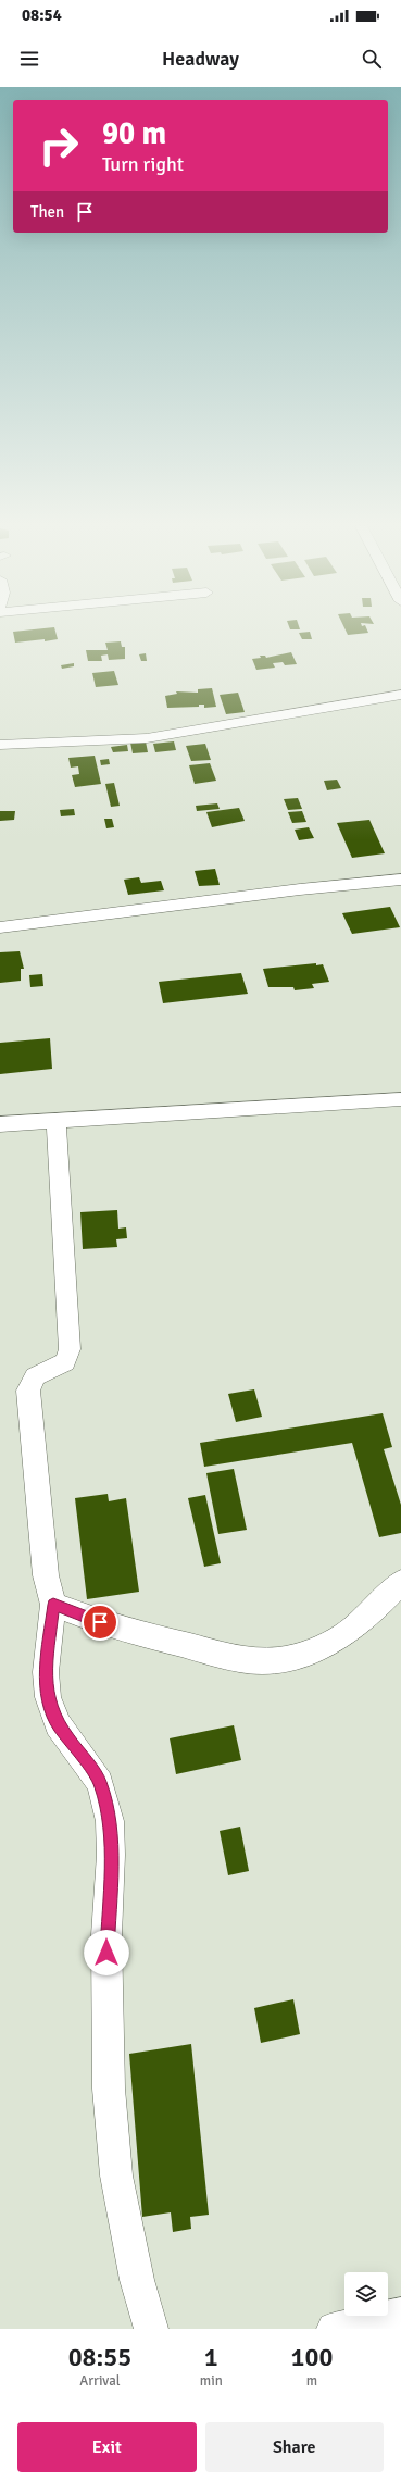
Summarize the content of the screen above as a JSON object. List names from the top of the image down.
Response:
{
  "page": {
    "status": "08:54",
    "header": "Headway",
    "turn": ["90 m", "Turn right"],
    "then": "Then",
    "eta": [
      "08:55",
      "Arrival",
      "1",
      "min",
      "100",
      "m"
    ],
    "buttons": ["Exit", "Share"]
  }
}
